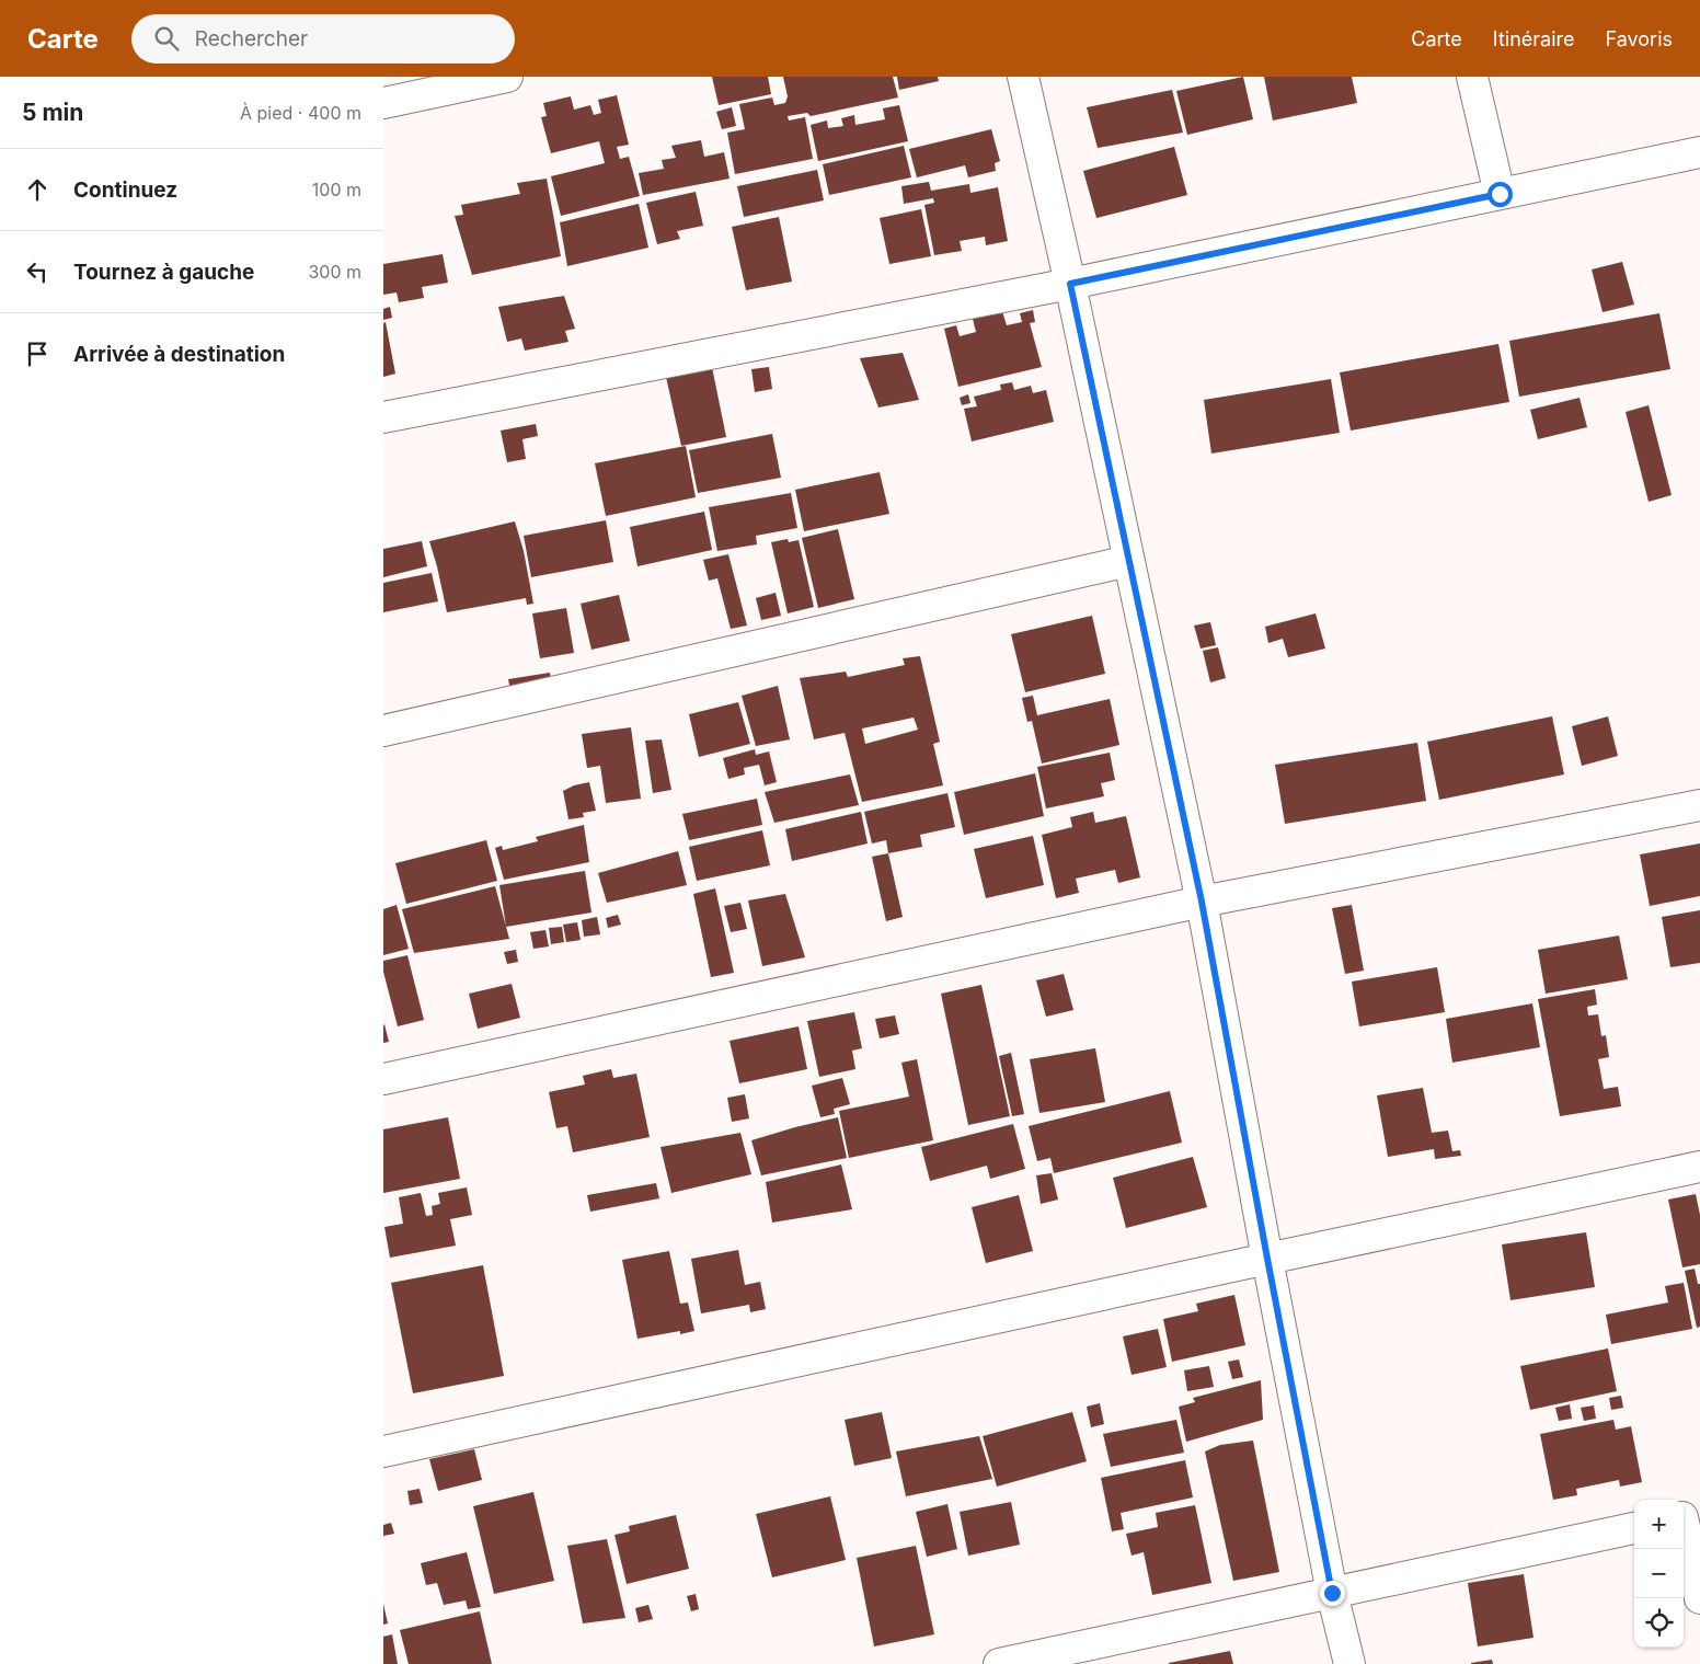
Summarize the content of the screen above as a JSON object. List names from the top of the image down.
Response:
{
  "page": {
    "header": "Carte",
    "search": "Rechercher",
    "nav": ["Carte", "Itinéraire", "Favoris"],
    "heading": ["5 min", "À pied · 400 m"],
    "list": [
      ["Continuez", "100 m"],
      ["Tournez à gauche", "300 m"],
      "Arrivée à destination"
    ],
    "map_buttons": ["+", "−"]
  }
}
